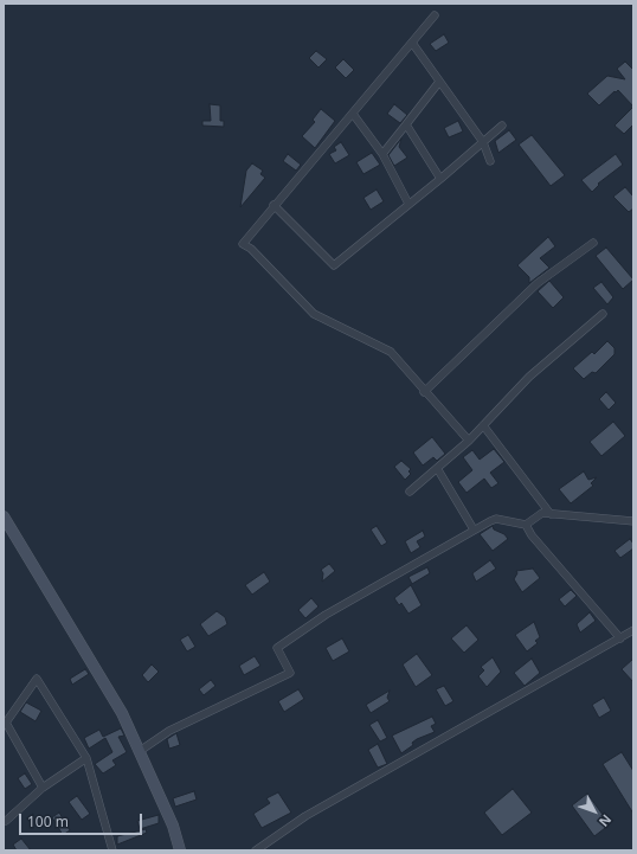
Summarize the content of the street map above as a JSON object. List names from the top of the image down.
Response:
{
  "scale_bar": "100 m",
  "north": "bottom right"
}
